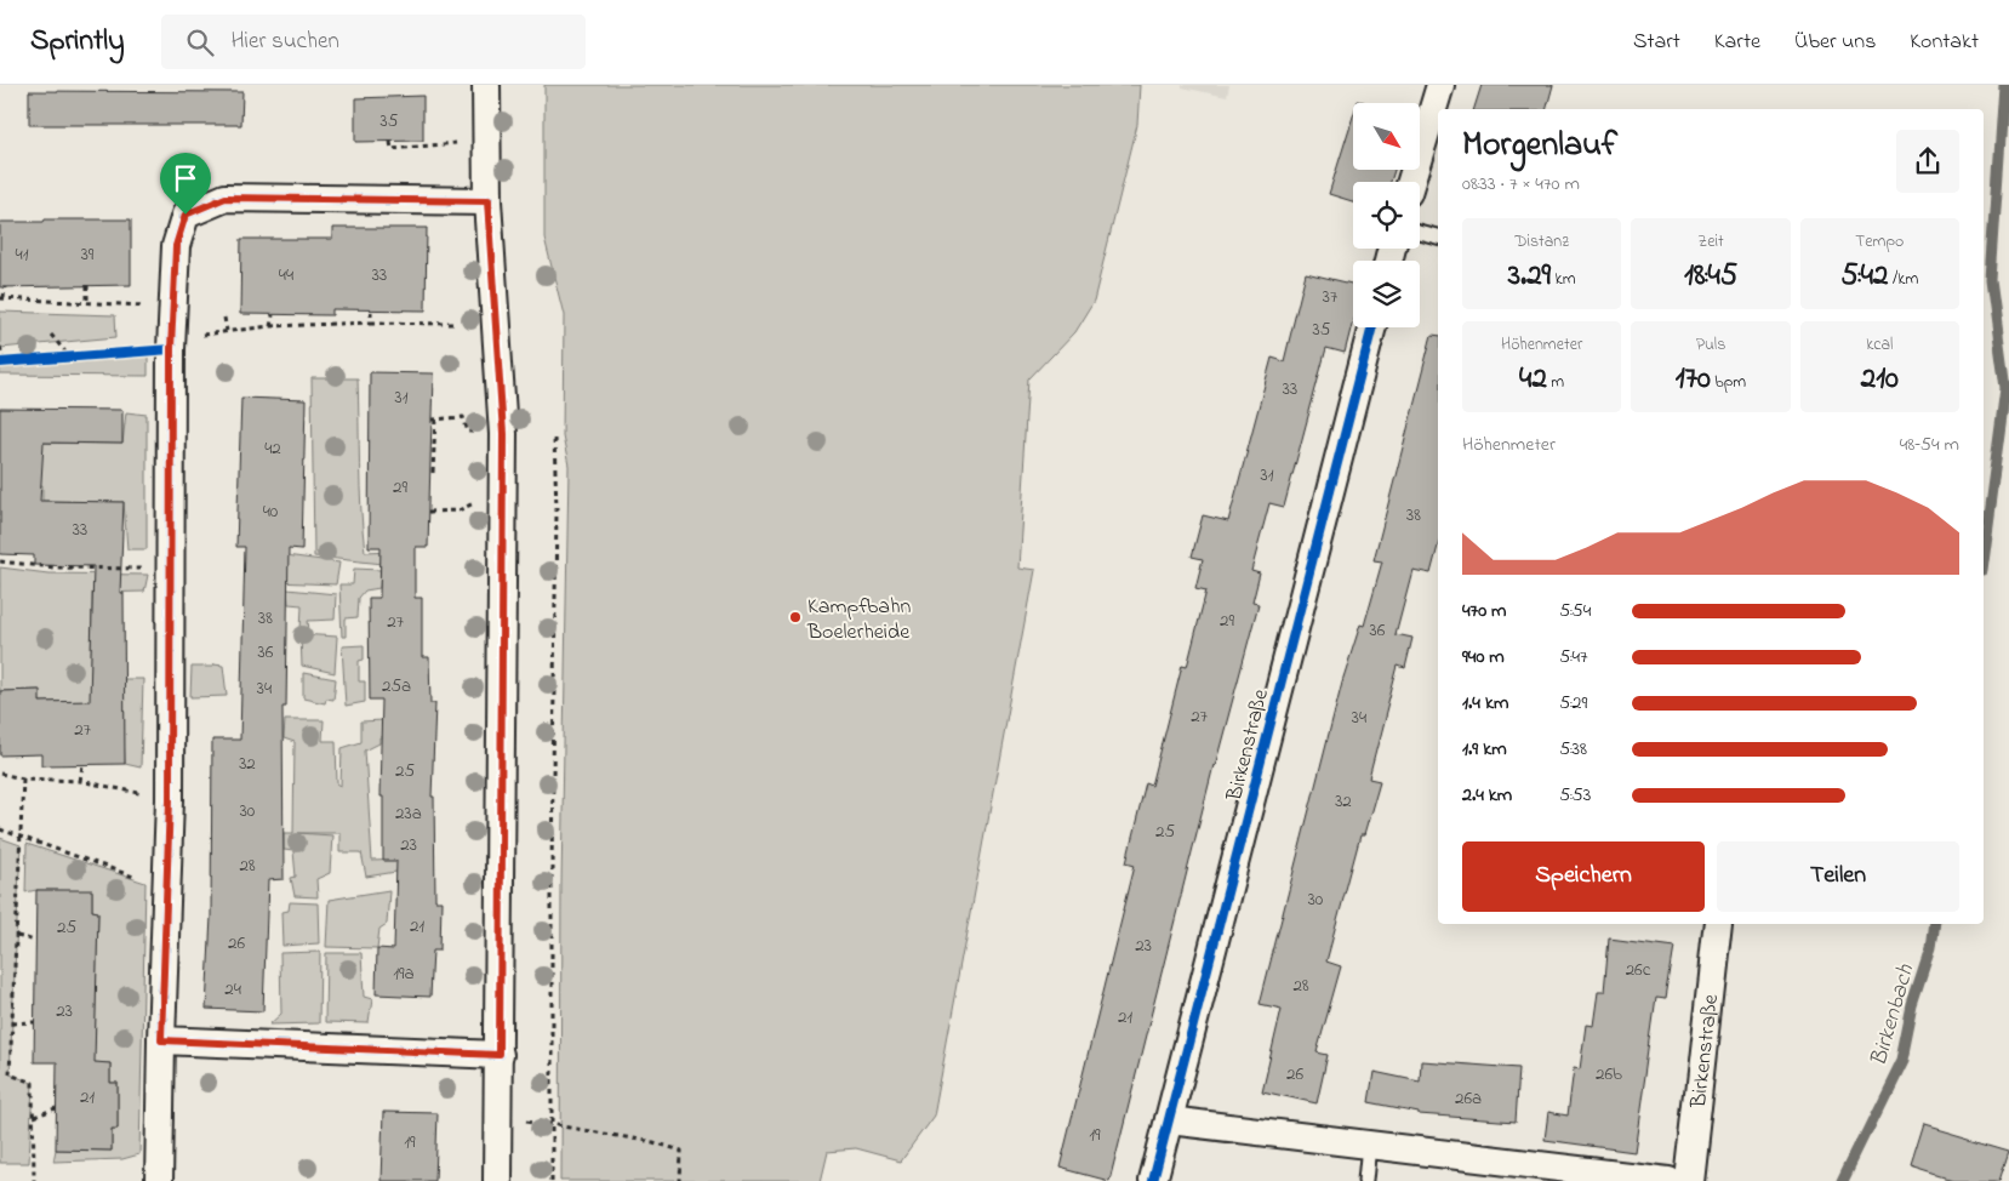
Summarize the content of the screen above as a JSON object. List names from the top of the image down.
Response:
{
  "streets": {
    "street": ["Birkenstraße"]
  },
  "water": ["Birkenbach"],
  "places": ["Kampfbahn Boelerheide"],
  "house_numbers": [
    "35",
    "41",
    "39",
    "44",
    "33",
    "37",
    "35",
    "33",
    "31",
    "42",
    "31",
    "29",
    "40",
    "38",
    "33",
    "38",
    "29",
    "27",
    "36",
    "36",
    "25a",
    "34",
    "27",
    "34",
    "27",
    "32",
    "25",
    "32",
    "30",
    "23a",
    "25",
    "23",
    "28",
    "30",
    "21",
    "25",
    "26",
    "23",
    "26c",
    "19a",
    "28",
    "24",
    "23",
    "21",
    "26",
    "26b",
    "21",
    "26a",
    "19",
    "19"
  ],
  "north": "bottom right",
  "page": {
    "header": "Sprintly",
    "search": "Hier suchen",
    "nav": [
      "Start",
      "Karte",
      "Über uns",
      "Kontakt"
    ],
    "heading": ["Morgenlauf", "08:33 · 7 × 470 m"],
    "stats": [
      ["Distanz", "3.29 km"],
      ["Zeit", "18:45"],
      ["Tempo", "5:42 /km"],
      ["Höhenmeter", "42 m"],
      ["Puls", "170 bpm"],
      ["kcal", "210"]
    ],
    "chart": ["Höhenmeter", "48–54 m"],
    "list": [
      {
        "name": "470 m",
        "note": "5:54"
      },
      {
        "name": "940 m",
        "note": "5:47"
      },
      {
        "name": "1.4 km",
        "note": "5:29"
      },
      {
        "name": "1.9 km",
        "note": "5:38"
      },
      {
        "name": "2.4 km",
        "note": "5:53"
      }
    ],
    "buttons": ["Speichern", "Teilen"]
  }
}
